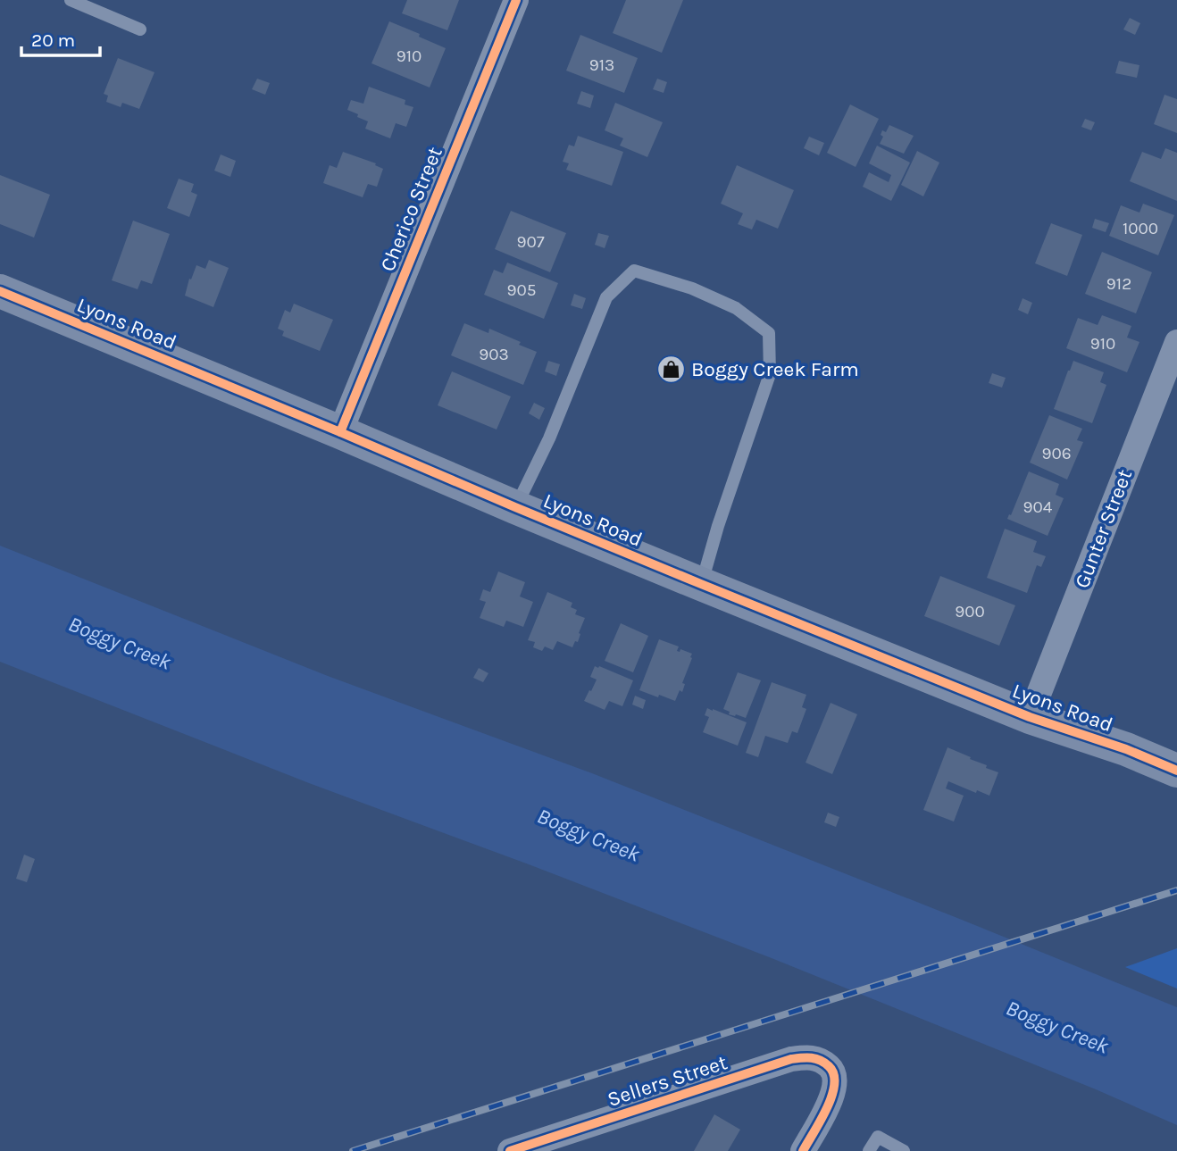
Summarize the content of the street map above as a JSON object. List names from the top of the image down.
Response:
{
  "streets": {
    "street": [
      "Cherico Street",
      "Lyons Road",
      "Gunter Street",
      "Sellers Street"
    ]
  },
  "crossings": [
    ["Cherico Street", "Lyons Road"],
    ["Lyons Road", "Gunter Street"]
  ],
  "water": ["Boggy Creek"],
  "places": {
    "shop": ["Boggy Creek Farm"]
  },
  "house_numbers": [
    "910",
    "913",
    "1000",
    "907",
    "912",
    "905",
    "910",
    "903",
    "906",
    "904",
    "900"
  ],
  "scale_bar": "20 m"
}
